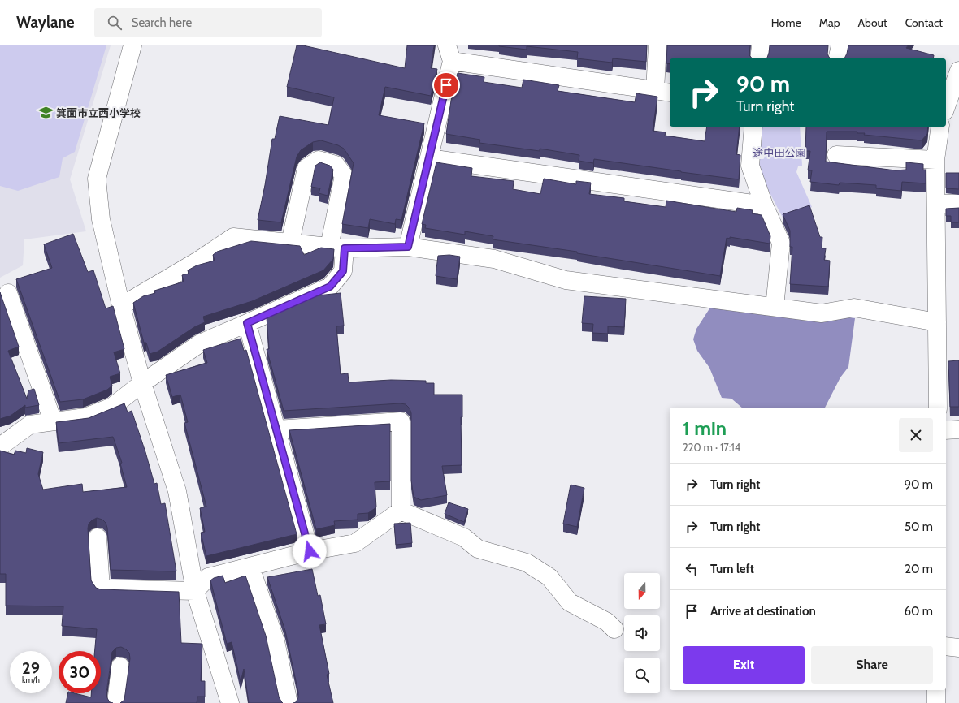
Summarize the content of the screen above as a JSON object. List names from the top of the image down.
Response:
{
  "parks": ["途中田公園"],
  "places": {
    "school or university": ["箕面市立西小学校"]
  },
  "north": "bottom",
  "page": {
    "header": "Waylane",
    "search": "Search here",
    "nav": [
      "Home",
      "Map",
      "About",
      "Contact"
    ],
    "turn": ["90 m", "Turn right"],
    "heading": ["1 min", "220 m · 17:14"],
    "list": [
      {
        "name": "Turn right",
        "value": "90 m"
      },
      {
        "name": "Turn right",
        "value": "50 m"
      },
      {
        "name": "Turn left",
        "value": "20 m"
      },
      {
        "name": "Arrive at destination",
        "value": "60 m"
      }
    ],
    "buttons": ["Exit", "Share"],
    "speed": "29 km/h",
    "limit": "30"
  }
}
